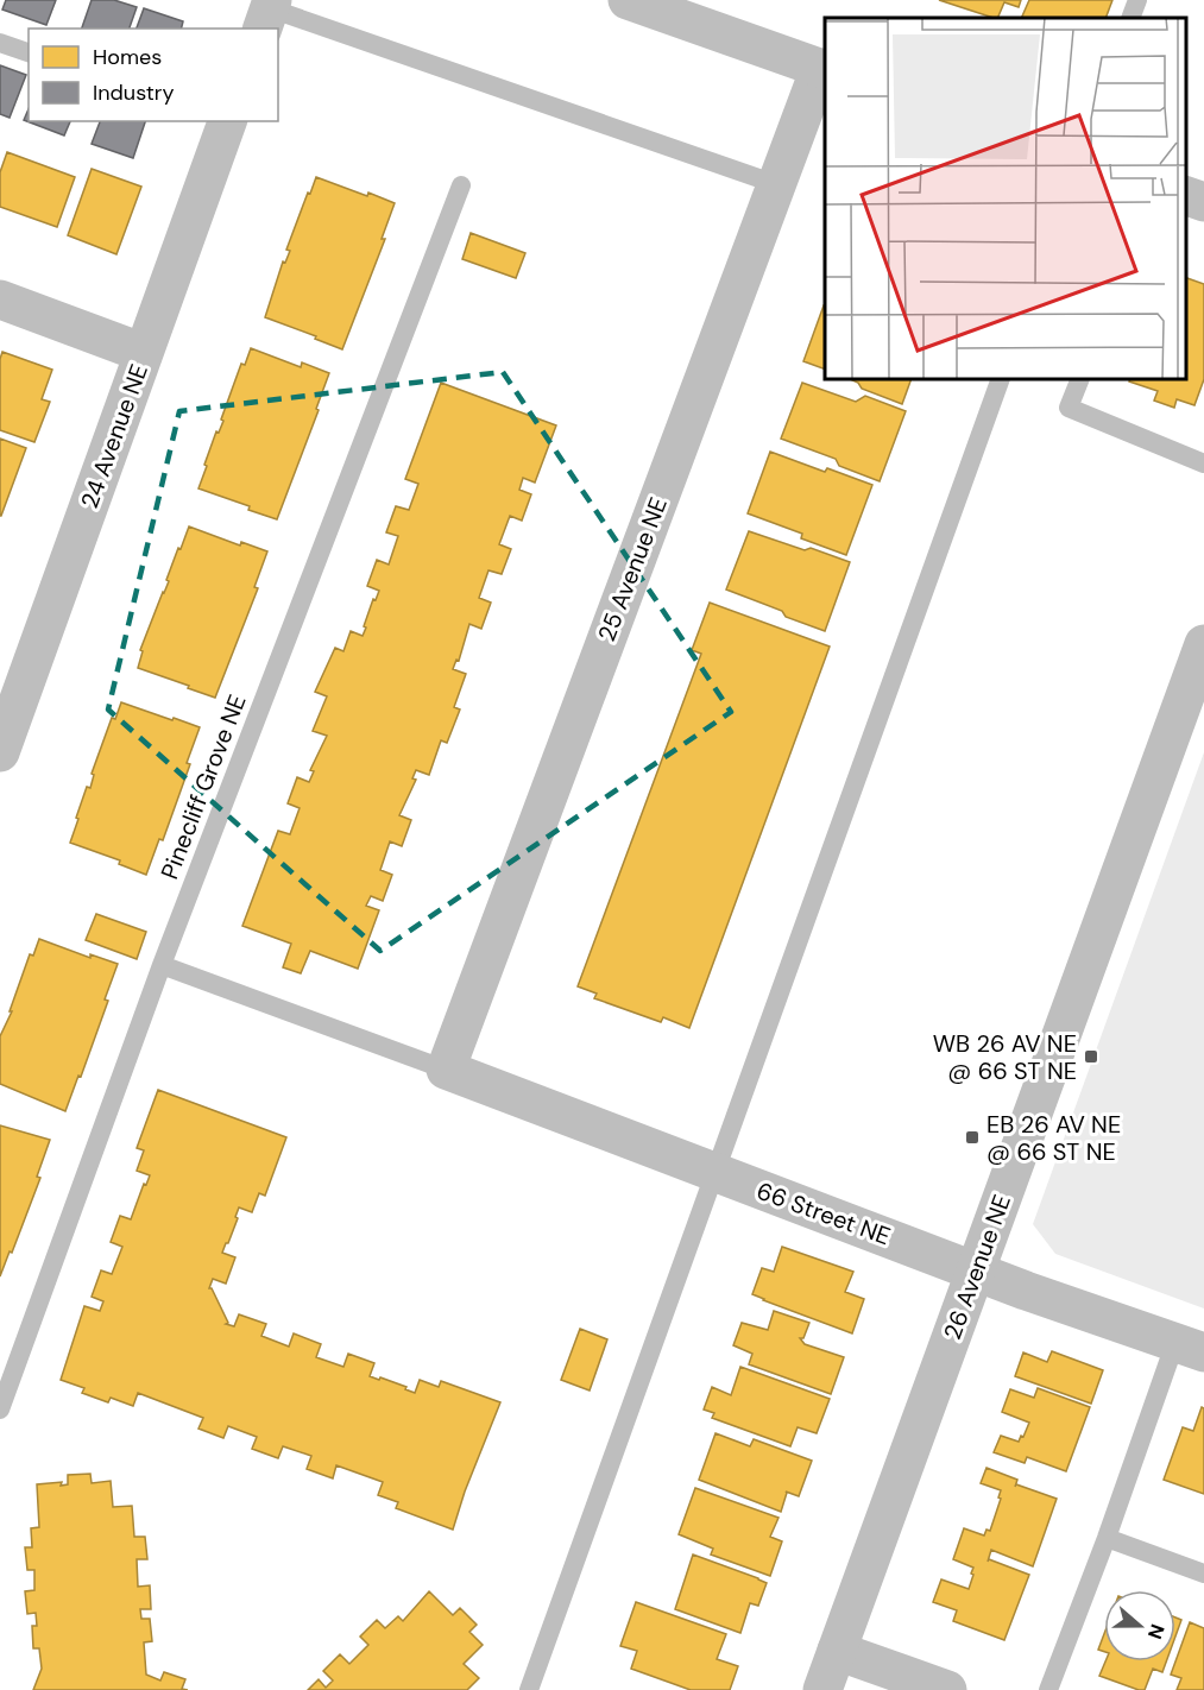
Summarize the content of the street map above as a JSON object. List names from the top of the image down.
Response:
{
  "streets": {
    "street": [
      "24 Avenue NE",
      "25 Avenue NE",
      "66 Street NE",
      "26 Avenue NE"
    ],
    "lane": ["Pinecliff Grove NE"]
  },
  "crossings": [
    ["25 Avenue NE", "66 Street NE"],
    ["66 Street NE", "26 Avenue NE"]
  ],
  "places": {
    "transit": ["WB 26 AV NE @ 66 ST NE", "EB 26 AV NE @ 66 ST NE"]
  },
  "legend": ["Homes", "Industry"],
  "north": "right"
}
